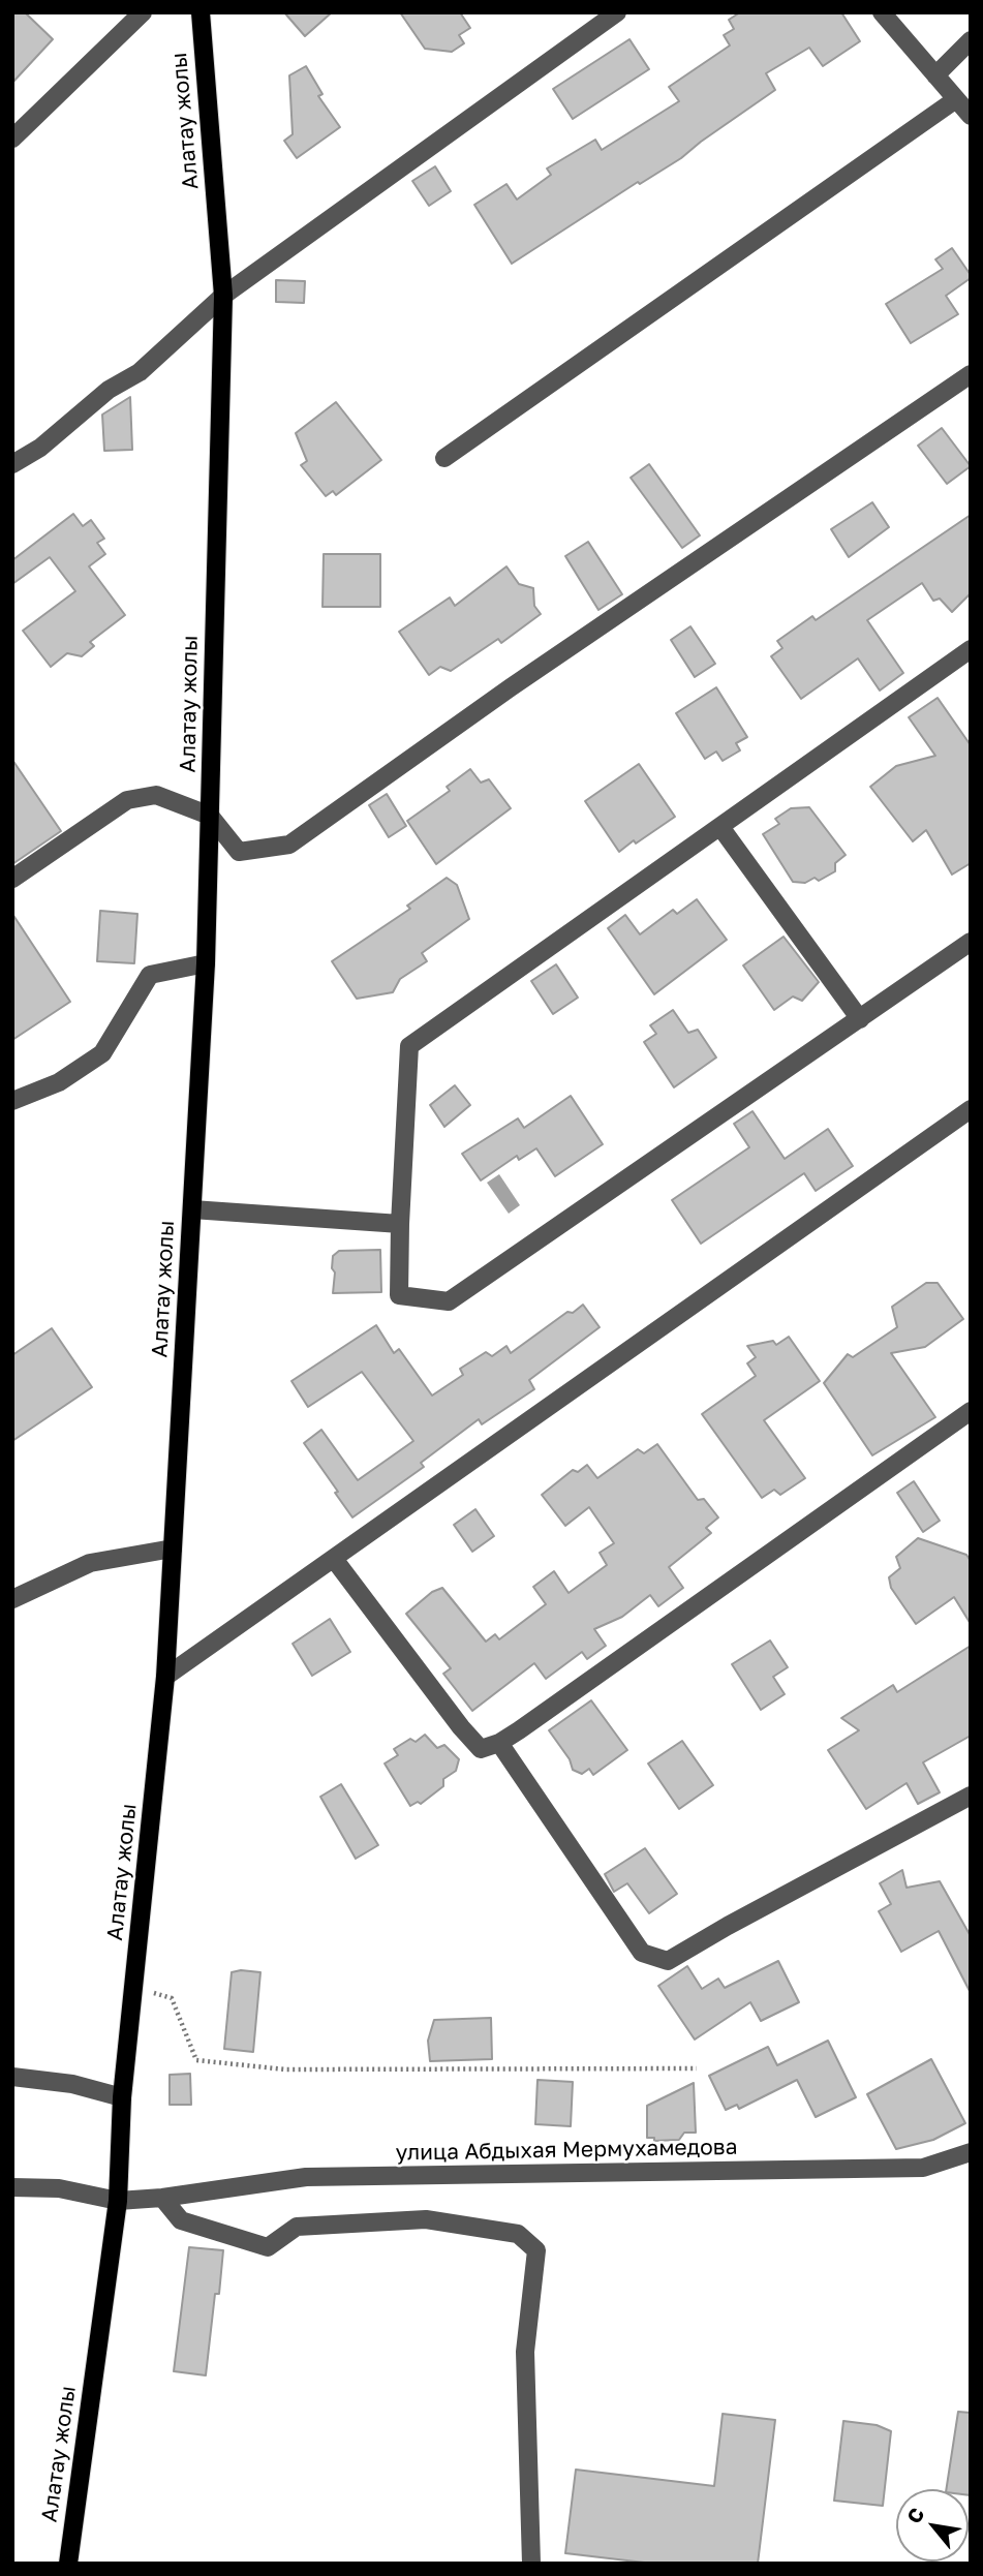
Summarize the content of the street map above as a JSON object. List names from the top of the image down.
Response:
{
  "streets": {
    "main road": ["Алатау жолы"],
    "street": ["улица Абдыхая Мермухамедова"]
  },
  "crossings": [
    ["Алатау жолы", "улица Абдыхая Мермухамедова"]
  ],
  "north": "top left"
}
